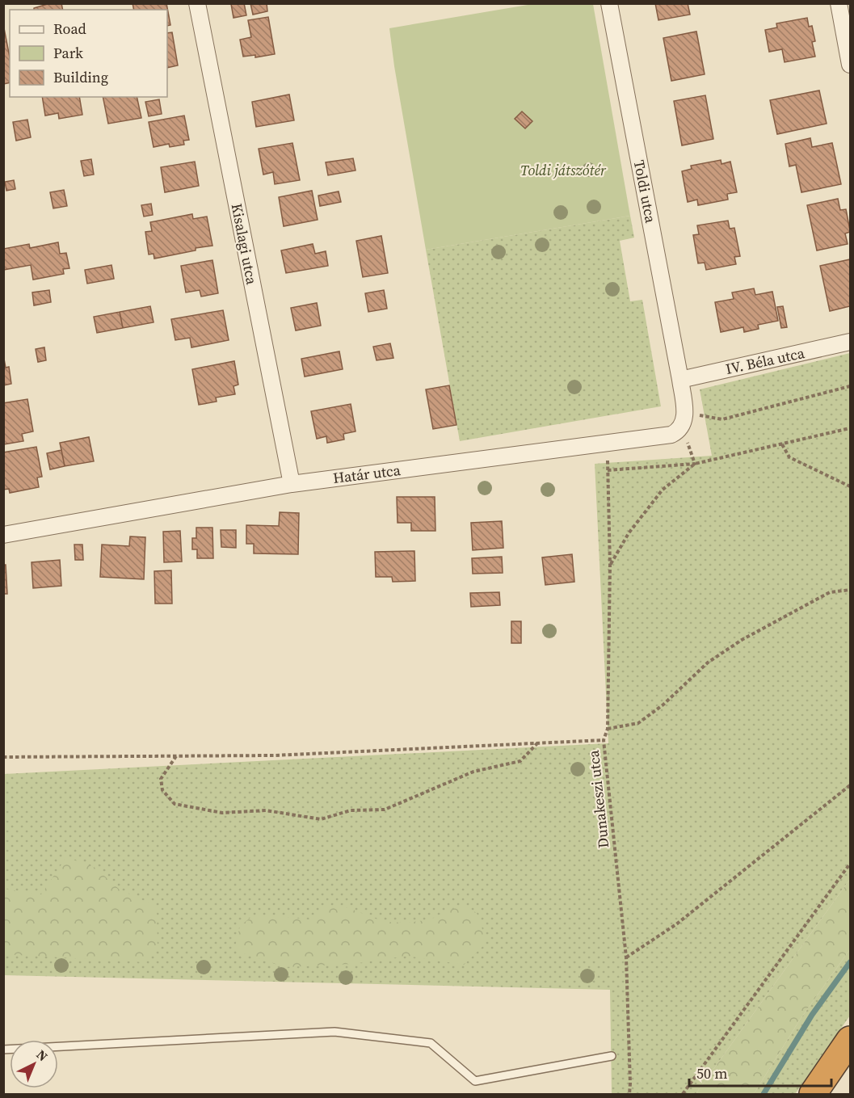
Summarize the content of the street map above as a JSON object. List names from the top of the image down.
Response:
{
  "streets": {
    "street": [
      "Toldi utca",
      "Kisalagi utca",
      "IV. Béla utca",
      "Határ utca"
    ],
    "path": ["Dunakeszi utca"]
  },
  "crossings": [
    ["Toldi utca", "IV. Béla utca"],
    ["Kisalagi utca", "Határ utca"],
    ["Határ utca", "Dunakeszi utca"]
  ],
  "parks": ["Toldi játszótér"],
  "legend": ["Road", "Park", "Building"],
  "scale_bar": "50 m",
  "north": "top right"
}
